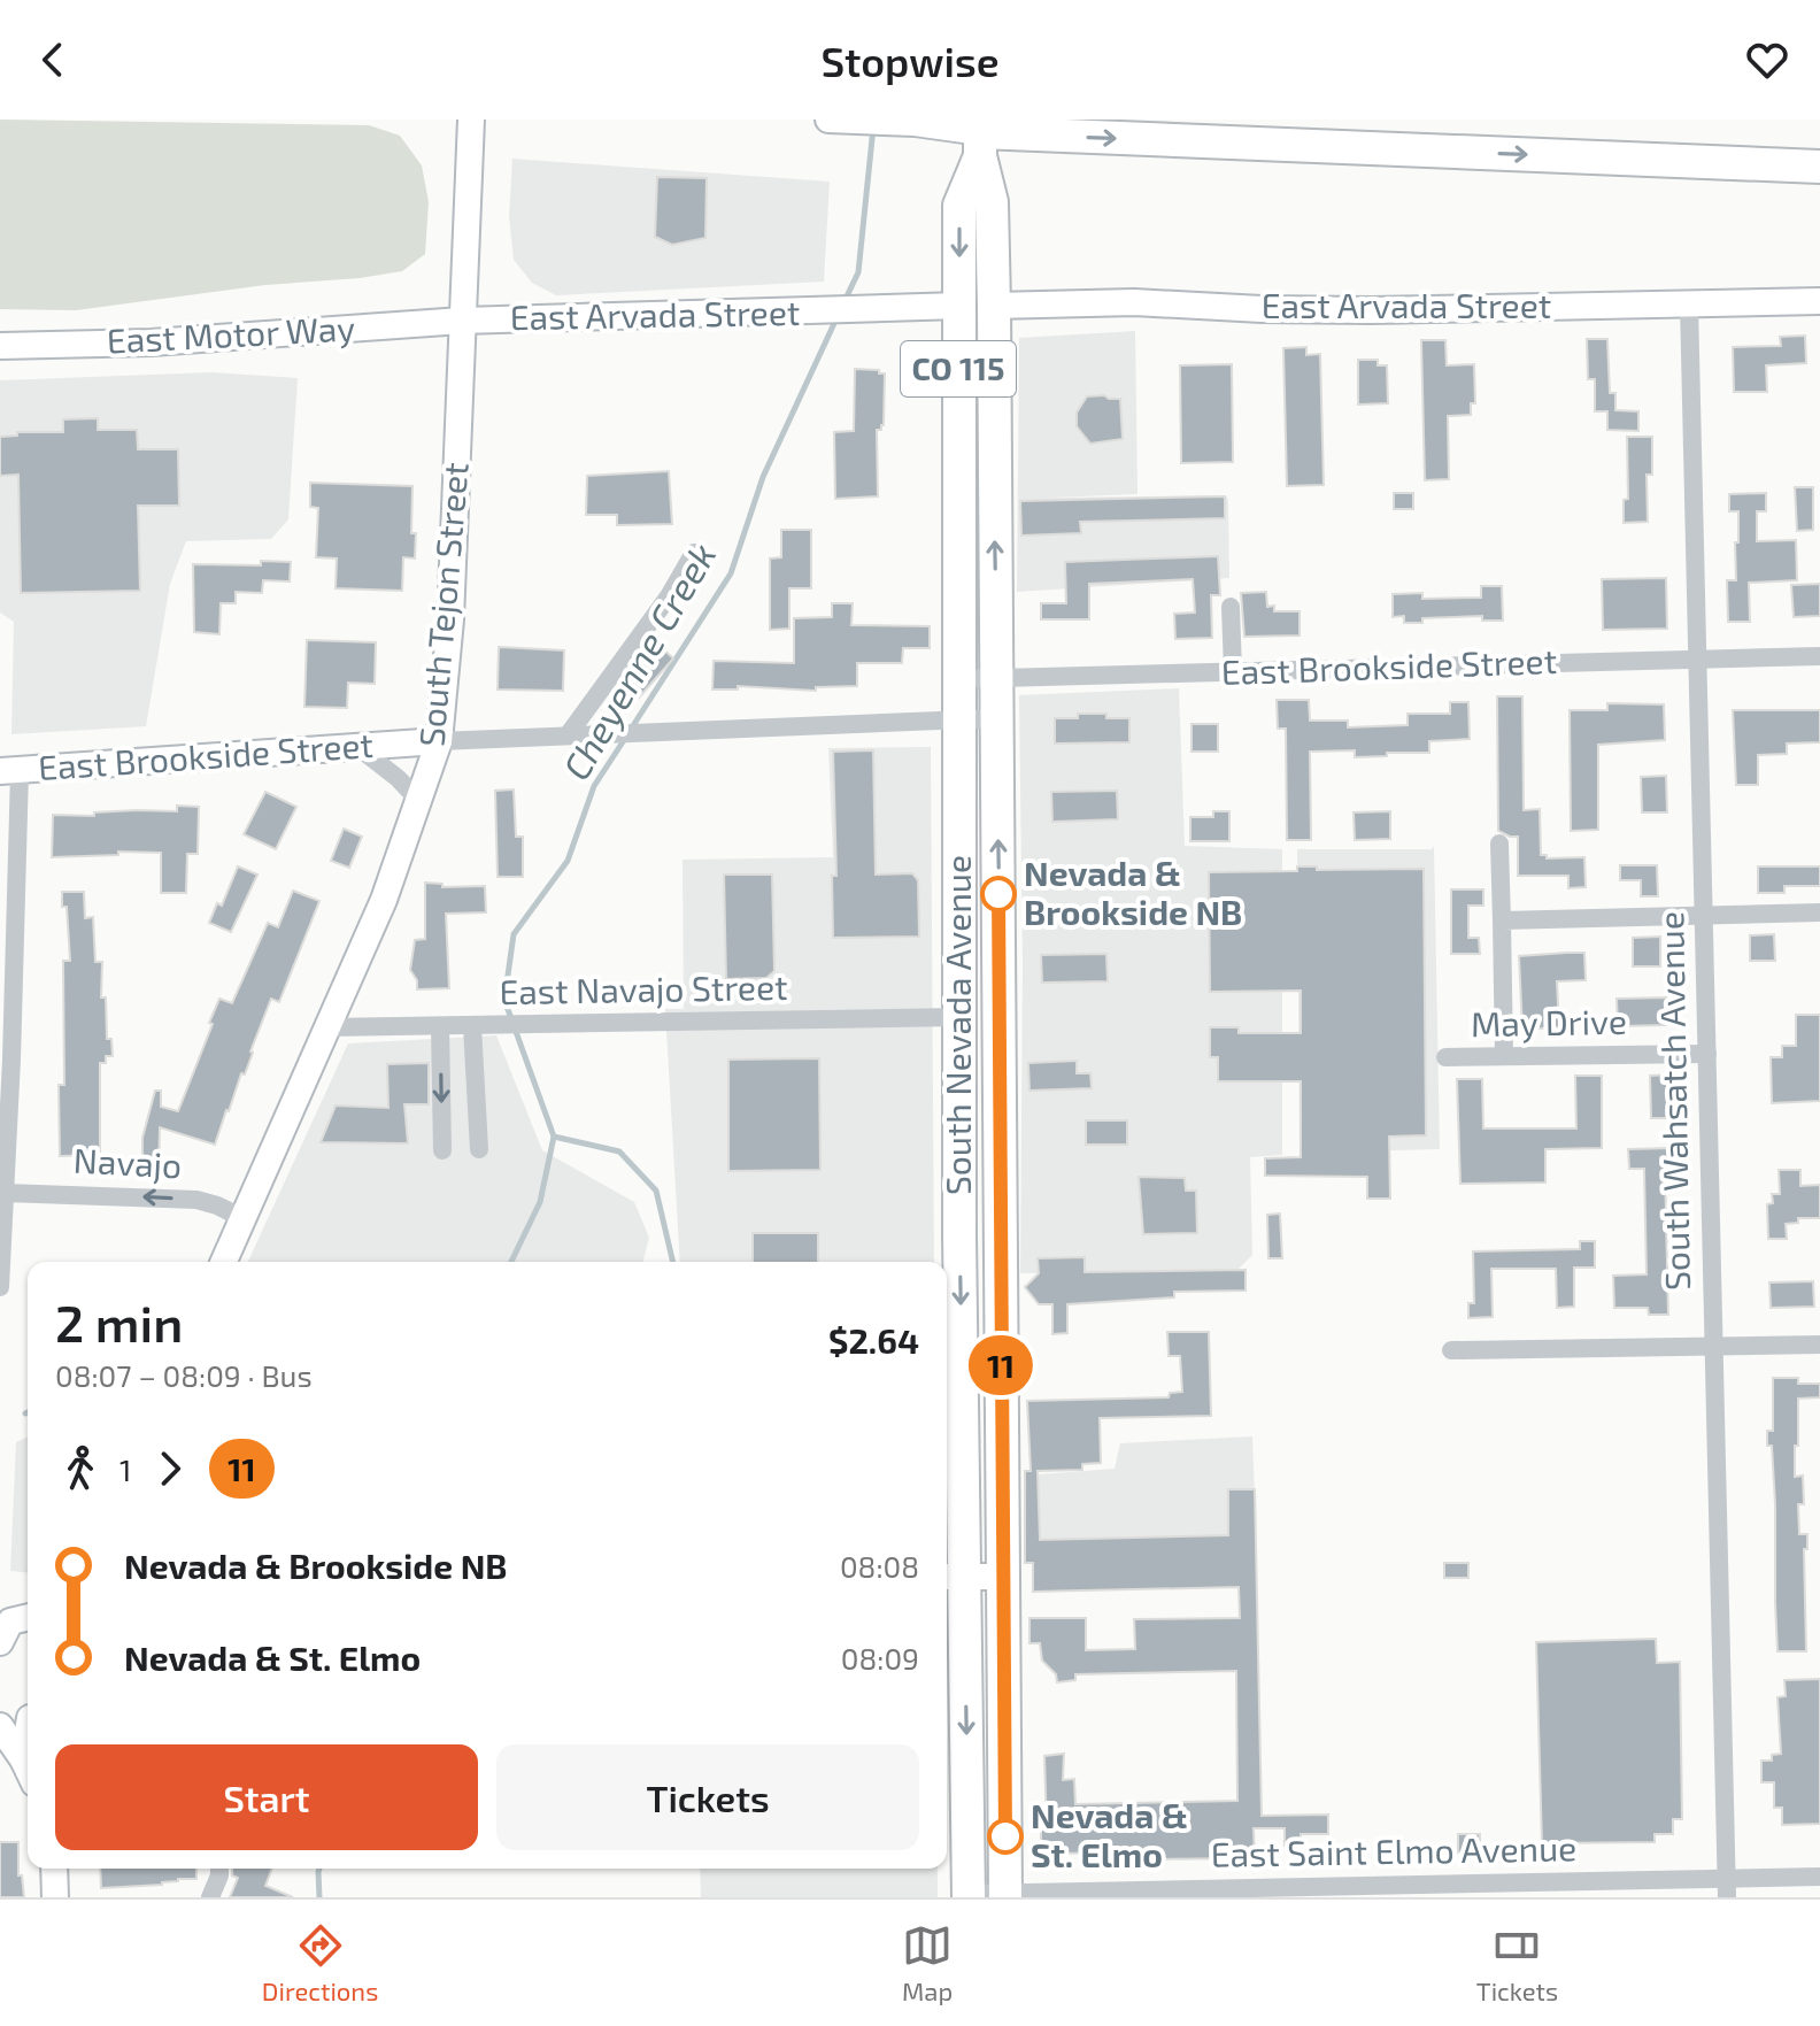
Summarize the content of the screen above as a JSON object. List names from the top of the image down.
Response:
{
  "streets": {
    "highway": ["CO 115", "South Nevada Avenue"],
    "street": [
      "East Arvada Street",
      "East Motor Way",
      "South Tejon Street",
      "East Brookside Street",
      "East Navajo Street",
      "May Drive",
      "South Wahsatch Avenue",
      "Navajo",
      "East Saint Elmo Avenue"
    ]
  },
  "crossings": [
    ["East Arvada Street", "East Motor Way"],
    ["East Arvada Street", "South Tejon Street"],
    ["East Arvada Street", "South Nevada Avenue"],
    ["East Arvada Street", "South Wahsatch Avenue"],
    ["East Motor Way", "South Tejon Street"],
    ["South Tejon Street", "East Brookside Street"],
    ["South Tejon Street", "East Navajo Street"],
    ["South Tejon Street", "Navajo"],
    ["East Brookside Street", "South Nevada Avenue"],
    ["East Brookside Street", "South Wahsatch Avenue"],
    ["East Navajo Street", "South Nevada Avenue"],
    ["May Drive", "South Wahsatch Avenue"],
    ["South Nevada Avenue", "East Saint Elmo Avenue"],
    ["South Wahsatch Avenue", "East Saint Elmo Avenue"]
  ],
  "one_way": ["Navajo"],
  "water": ["Cheyenne Creek"],
  "places": ["Nevada & Brookside NB", "Nevada & St. Elmo"],
  "lines": ["bus line 11"],
  "page": {
    "header": "Stopwise",
    "on_map": "11",
    "heading": ["2 min", "08:07 – 08:09 · Bus", "$2.64"],
    "legs": ["1", "11"],
    "list": [
      {
        "name": "Nevada & Brookside NB",
        "value": "08:08"
      },
      {
        "name": "Nevada & St. Elmo",
        "value": "08:09"
      }
    ],
    "buttons": ["Start", "Tickets"],
    "tabs": ["Directions", "Map", "Tickets"]
  }
}
